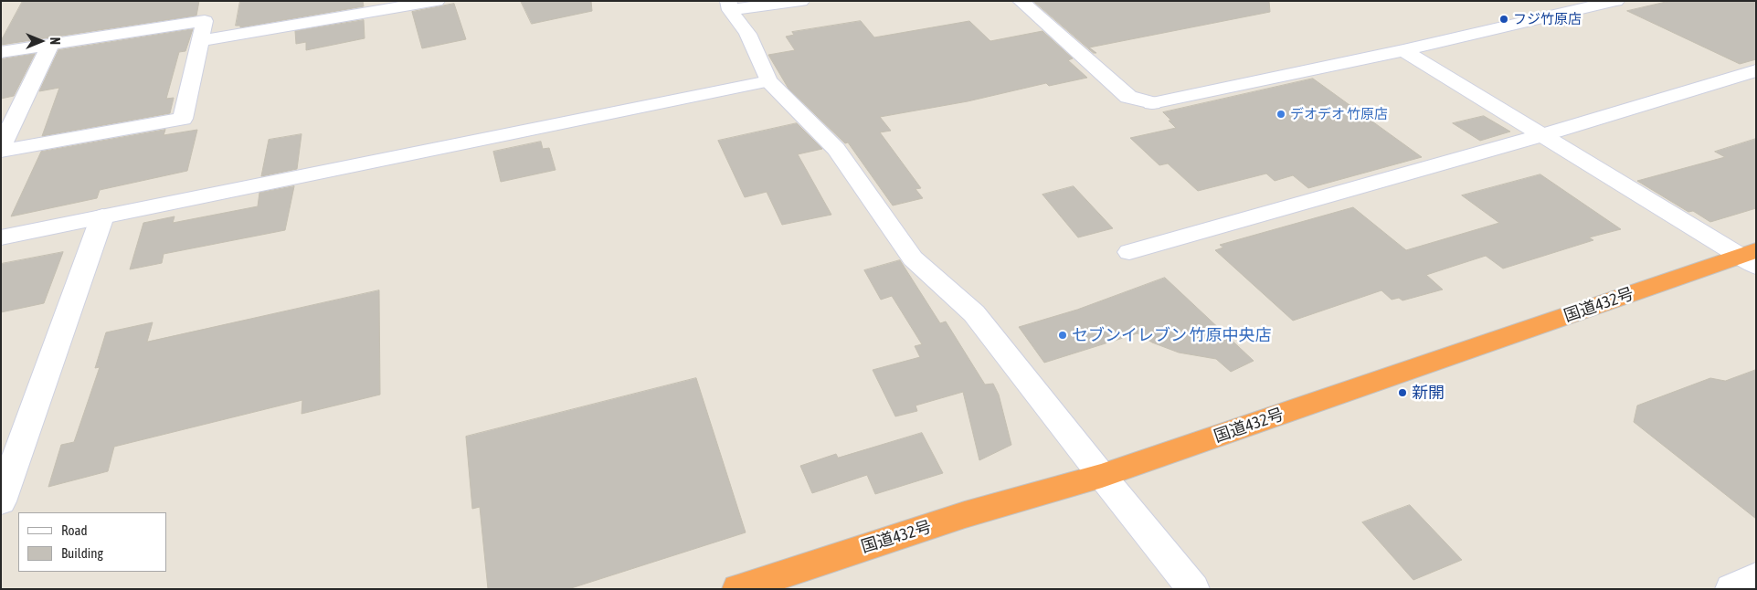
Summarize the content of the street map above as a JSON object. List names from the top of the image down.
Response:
{
  "streets": {
    "highway": ["国道432号"]
  },
  "places": [
    "フジ竹原店",
    "デオデオ 竹原店",
    "セブンイレブン 竹原中央店",
    "新開"
  ],
  "legend": ["Road", "Building"],
  "north": "right"
}
